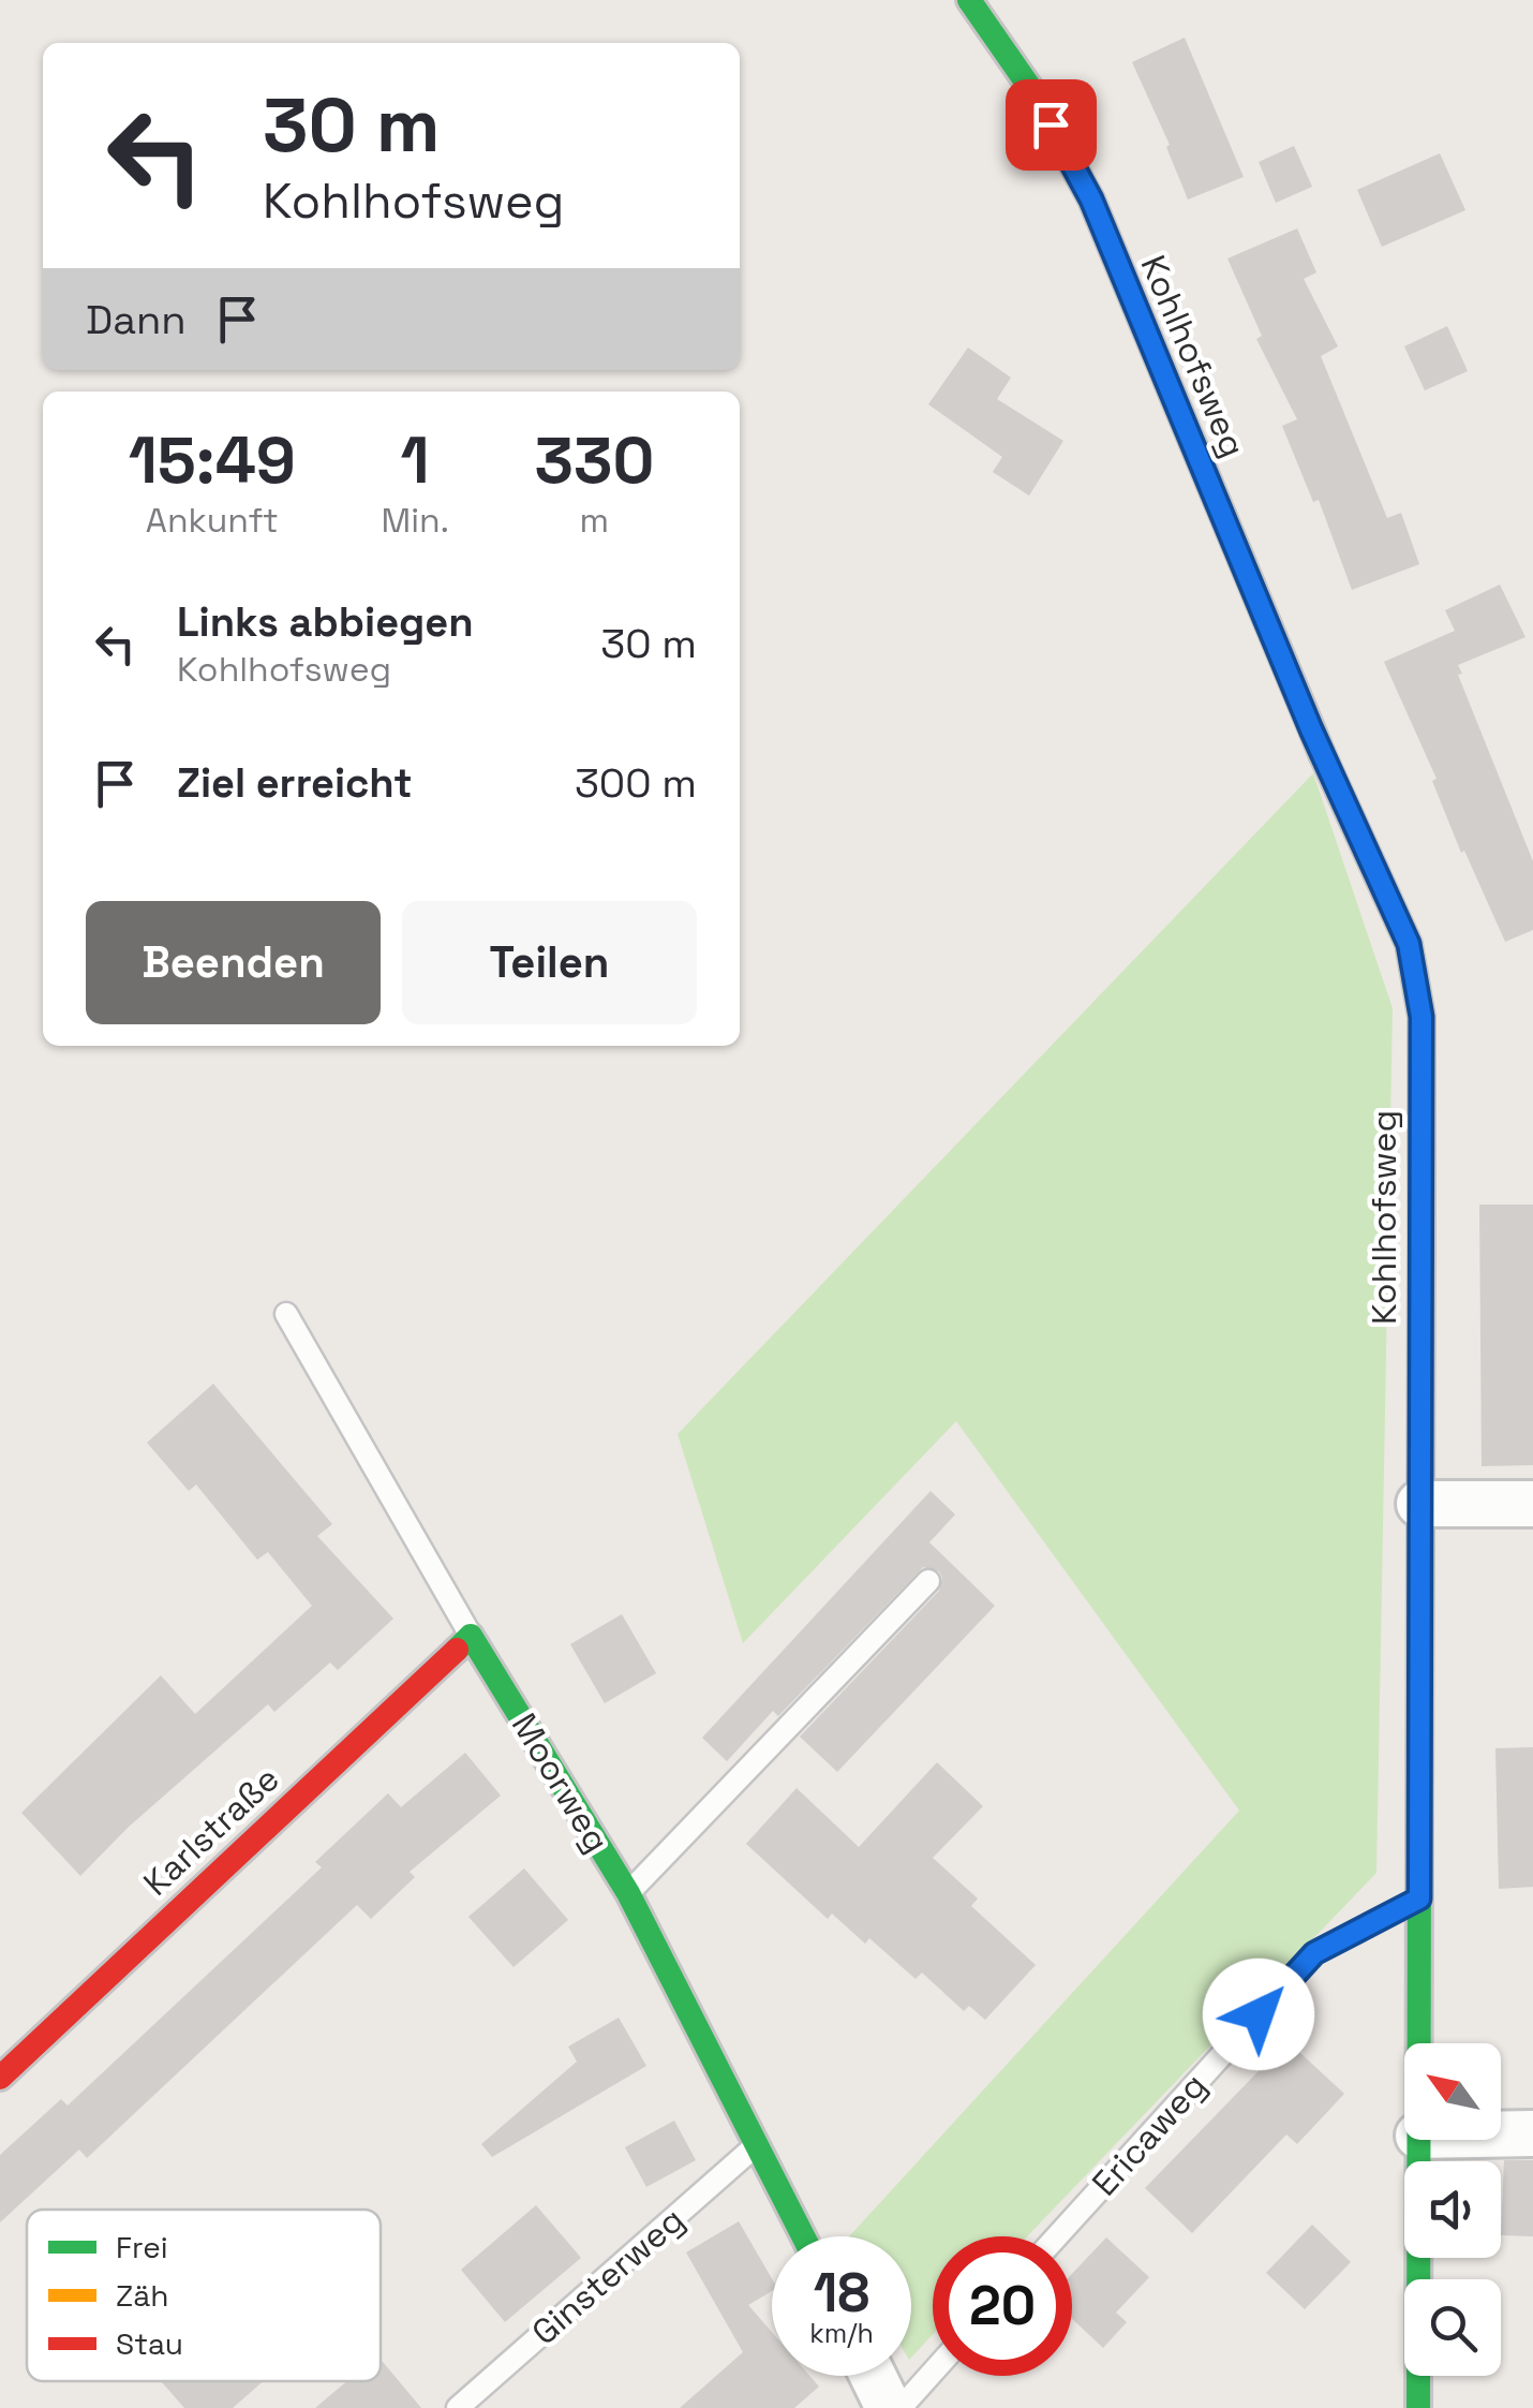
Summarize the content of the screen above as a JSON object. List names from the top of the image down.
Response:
{
  "streets": {
    "street": ["Kohlhofsweg", "Moorweg", "Karlstraße"],
    "lane": ["Ericaweg", "Ginsterweg"]
  },
  "crossings": [
    ["Kohlhofsweg", "Ericaweg"],
    ["Moorweg", "Karlstraße"],
    ["Moorweg", "Ginsterweg"]
  ],
  "legend": ["Frei", "Zäh", "Stau"],
  "north": "top left",
  "page": {
    "turn": ["30 m", "Kohlhofsweg"],
    "then": "Dann",
    "eta": [
      "15:49",
      "Ankunft",
      "1",
      "Min.",
      "330",
      "m"
    ],
    "list": [
      {
        "name": "Links abbiegen",
        "note": "Kohlhofsweg",
        "value": "30 m"
      },
      {
        "name": "Ziel erreicht",
        "value": "300 m"
      }
    ],
    "buttons": ["Beenden", "Teilen"],
    "speed": "18 km/h",
    "limit": "20"
  }
}
